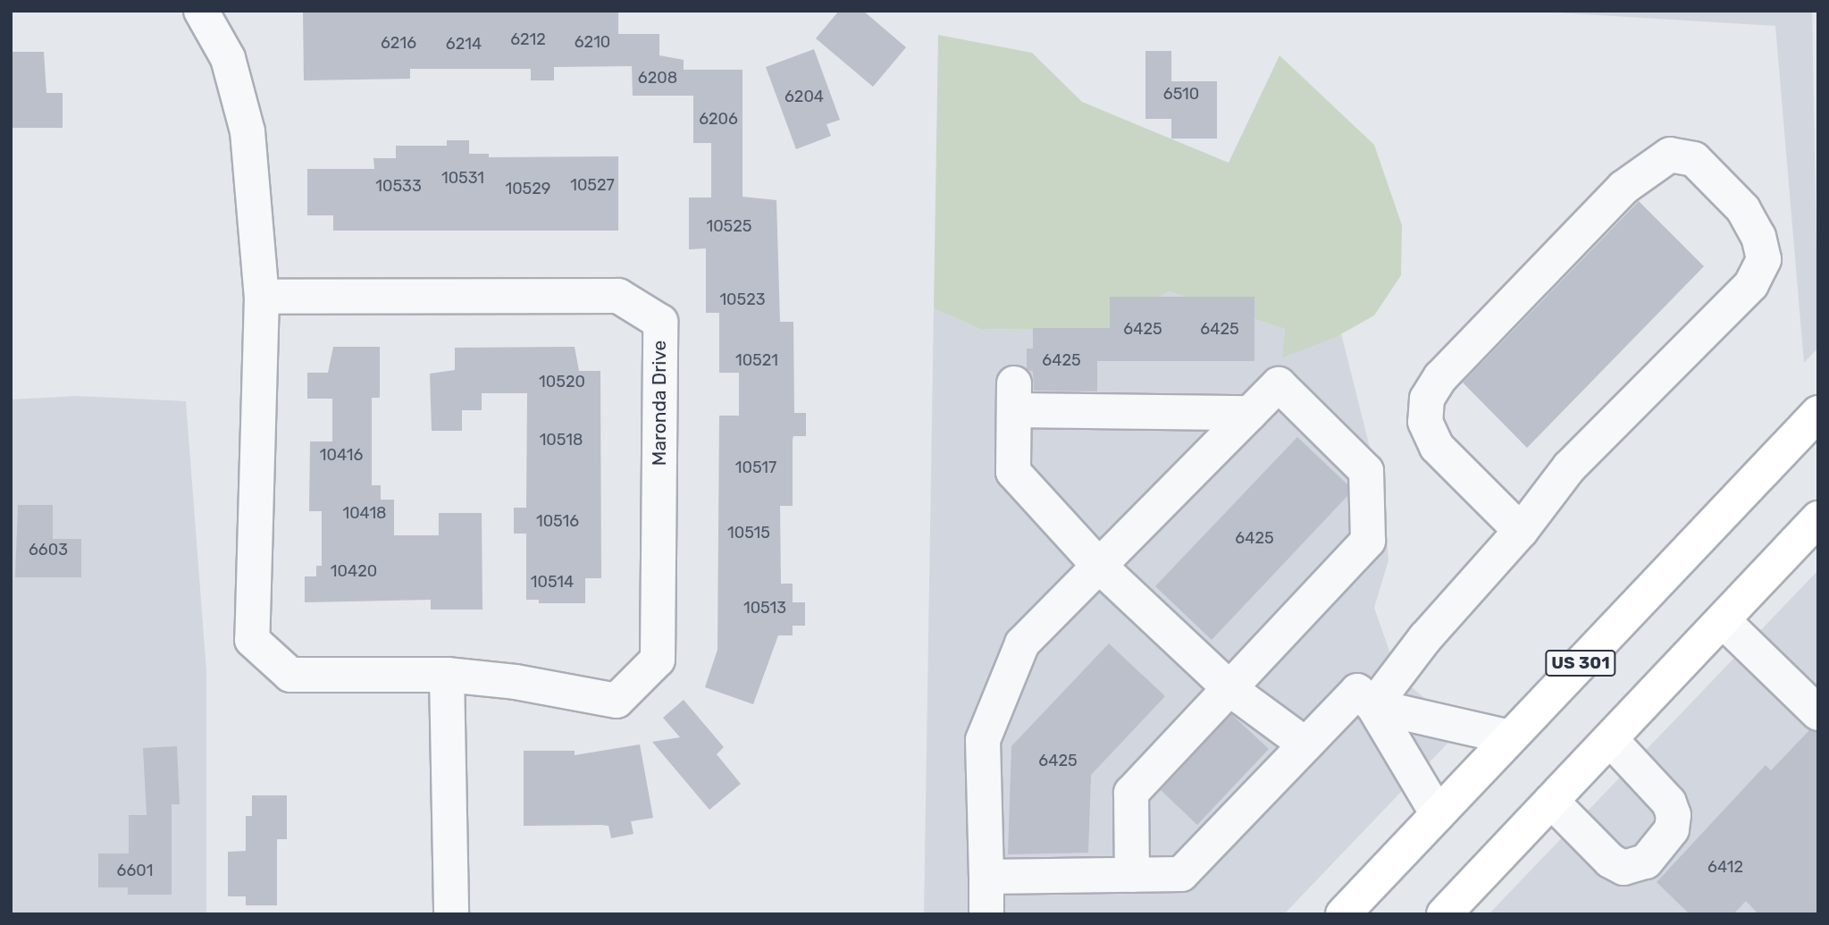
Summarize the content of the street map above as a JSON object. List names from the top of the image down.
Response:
{
  "streets": {
    "main road": ["US 301"],
    "street": ["Maronda Drive"]
  },
  "house_numbers": [
    "6212",
    "6210",
    "6216",
    "6214",
    "6208",
    "6510",
    "6204",
    "6206",
    "10531",
    "10527",
    "10533",
    "10529",
    "10525",
    "10523",
    "6425",
    "6425",
    "10521",
    "6425",
    "10520",
    "10518",
    "10416",
    "10517",
    "10418",
    "10516",
    "10515",
    "6425",
    "6603",
    "10420",
    "10514",
    "10513",
    "6425",
    "6412",
    "6601"
  ]
}
